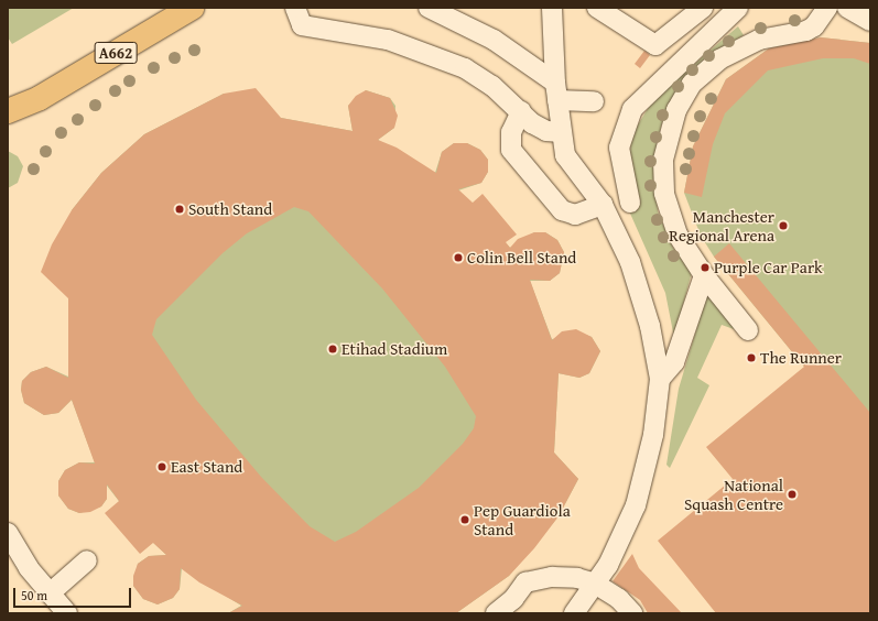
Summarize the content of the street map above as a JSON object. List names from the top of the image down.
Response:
{
  "streets": {
    "main road": ["A662"]
  },
  "places": [
    "South Stand",
    "Manchester Regional Arena",
    "Colin Bell Stand",
    "Purple Car Park",
    "Etihad Stadium",
    "The Runner",
    "East Stand",
    "National Squash Centre",
    "Pep Guardiola Stand"
  ],
  "scale_bar": "50 m"
}
